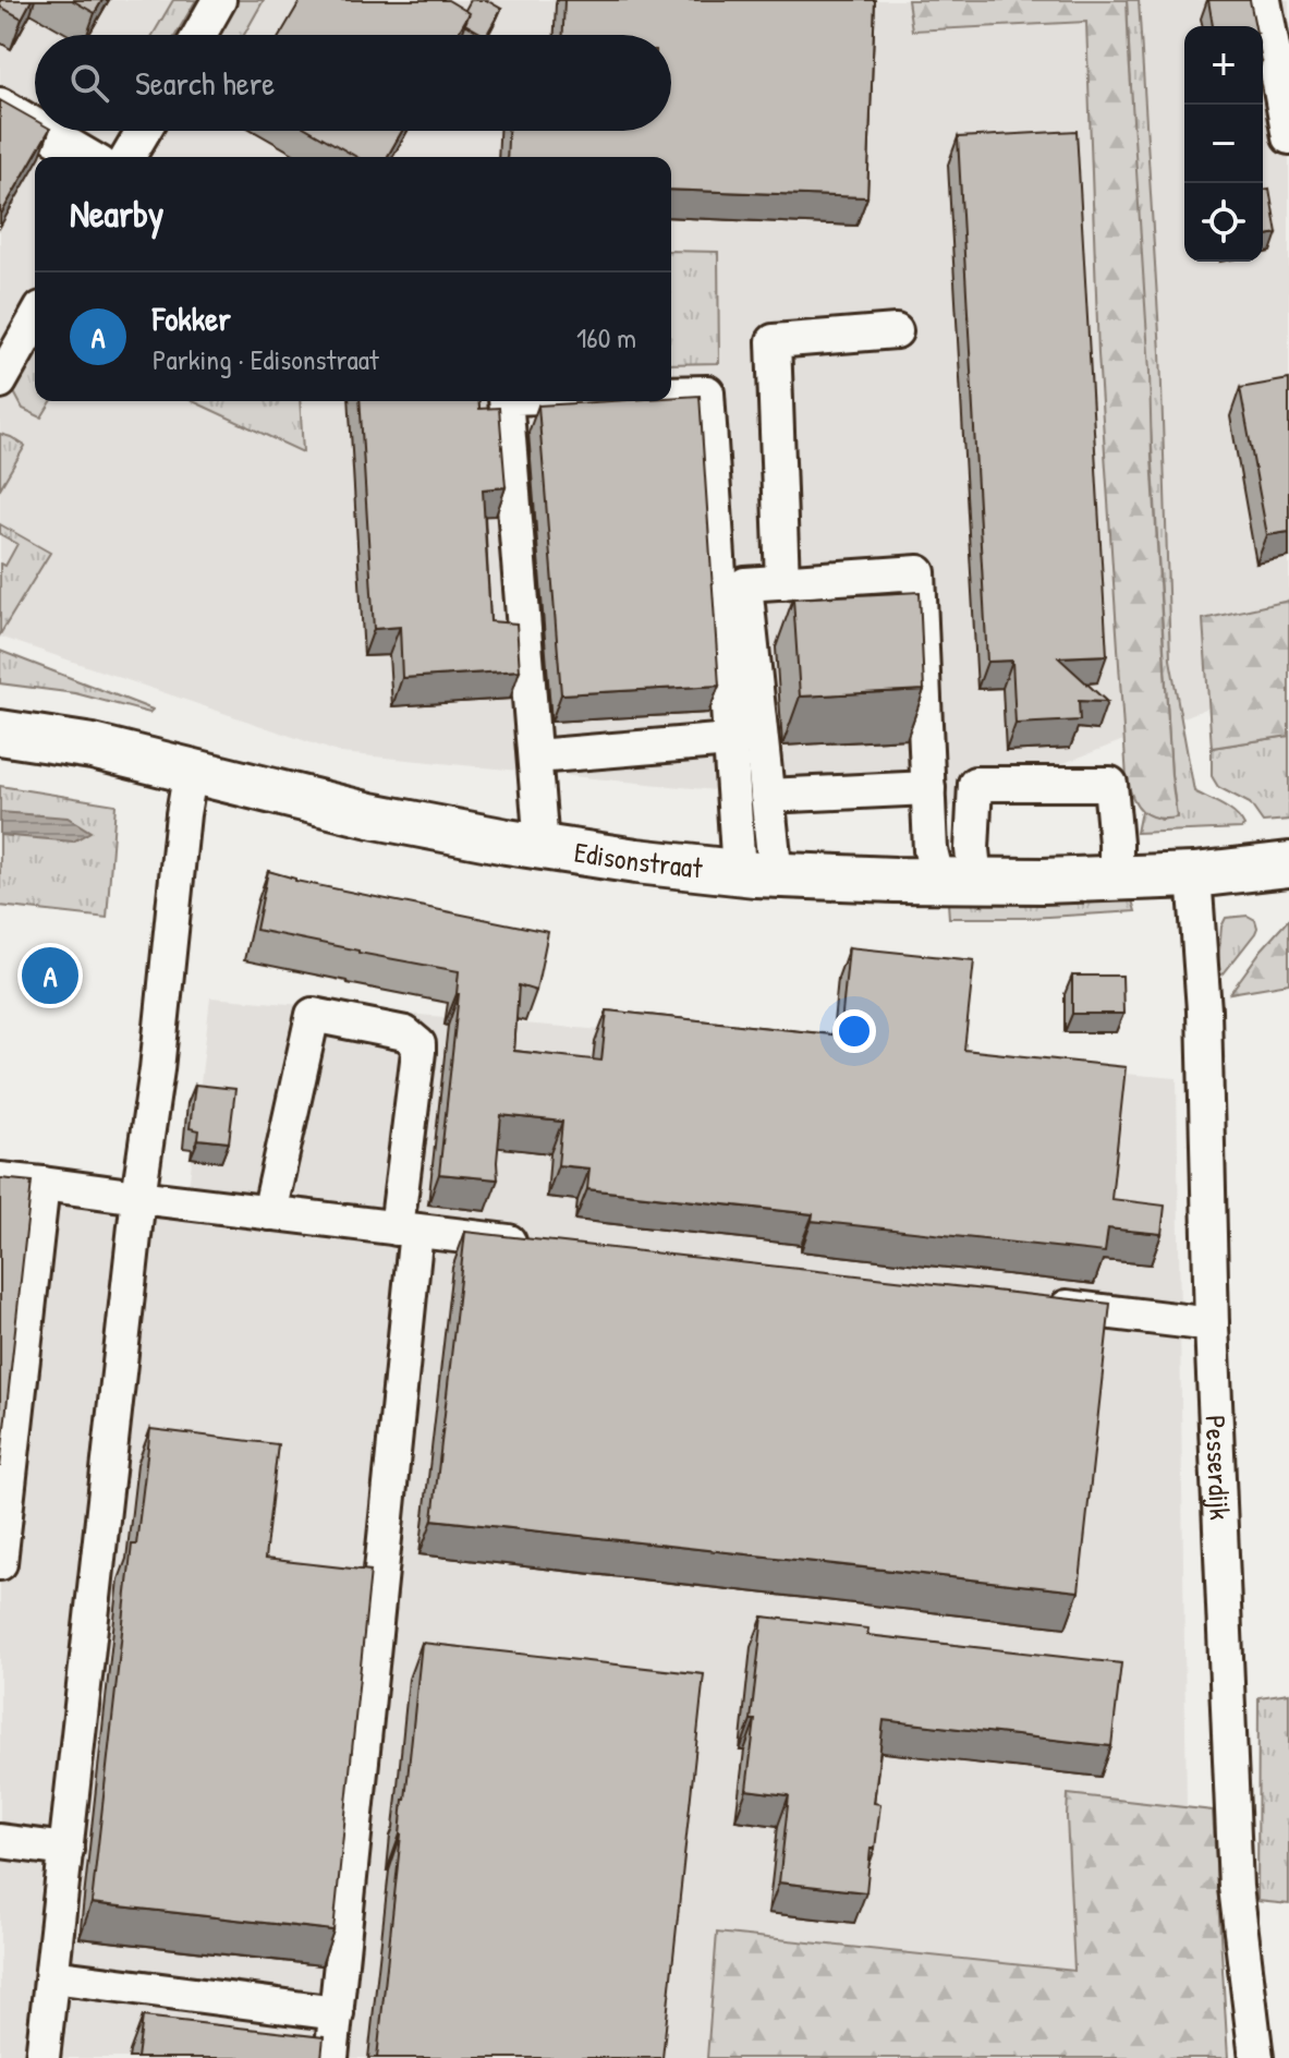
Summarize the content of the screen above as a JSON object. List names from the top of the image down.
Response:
{
  "streets": {
    "main road": ["Edisonstraat"],
    "street": ["Pesserdijk"]
  },
  "crossings": [
    ["Edisonstraat", "Pesserdijk"]
  ],
  "page": {
    "map_buttons": ["+", "−"],
    "search": "Search here",
    "heading": "Nearby",
    "list": [
      {
        "mark": "A",
        "name": "Fokker",
        "note": "Parking · Edisonstraat",
        "value": "160 m"
      }
    ],
    "pins": "A"
  }
}
